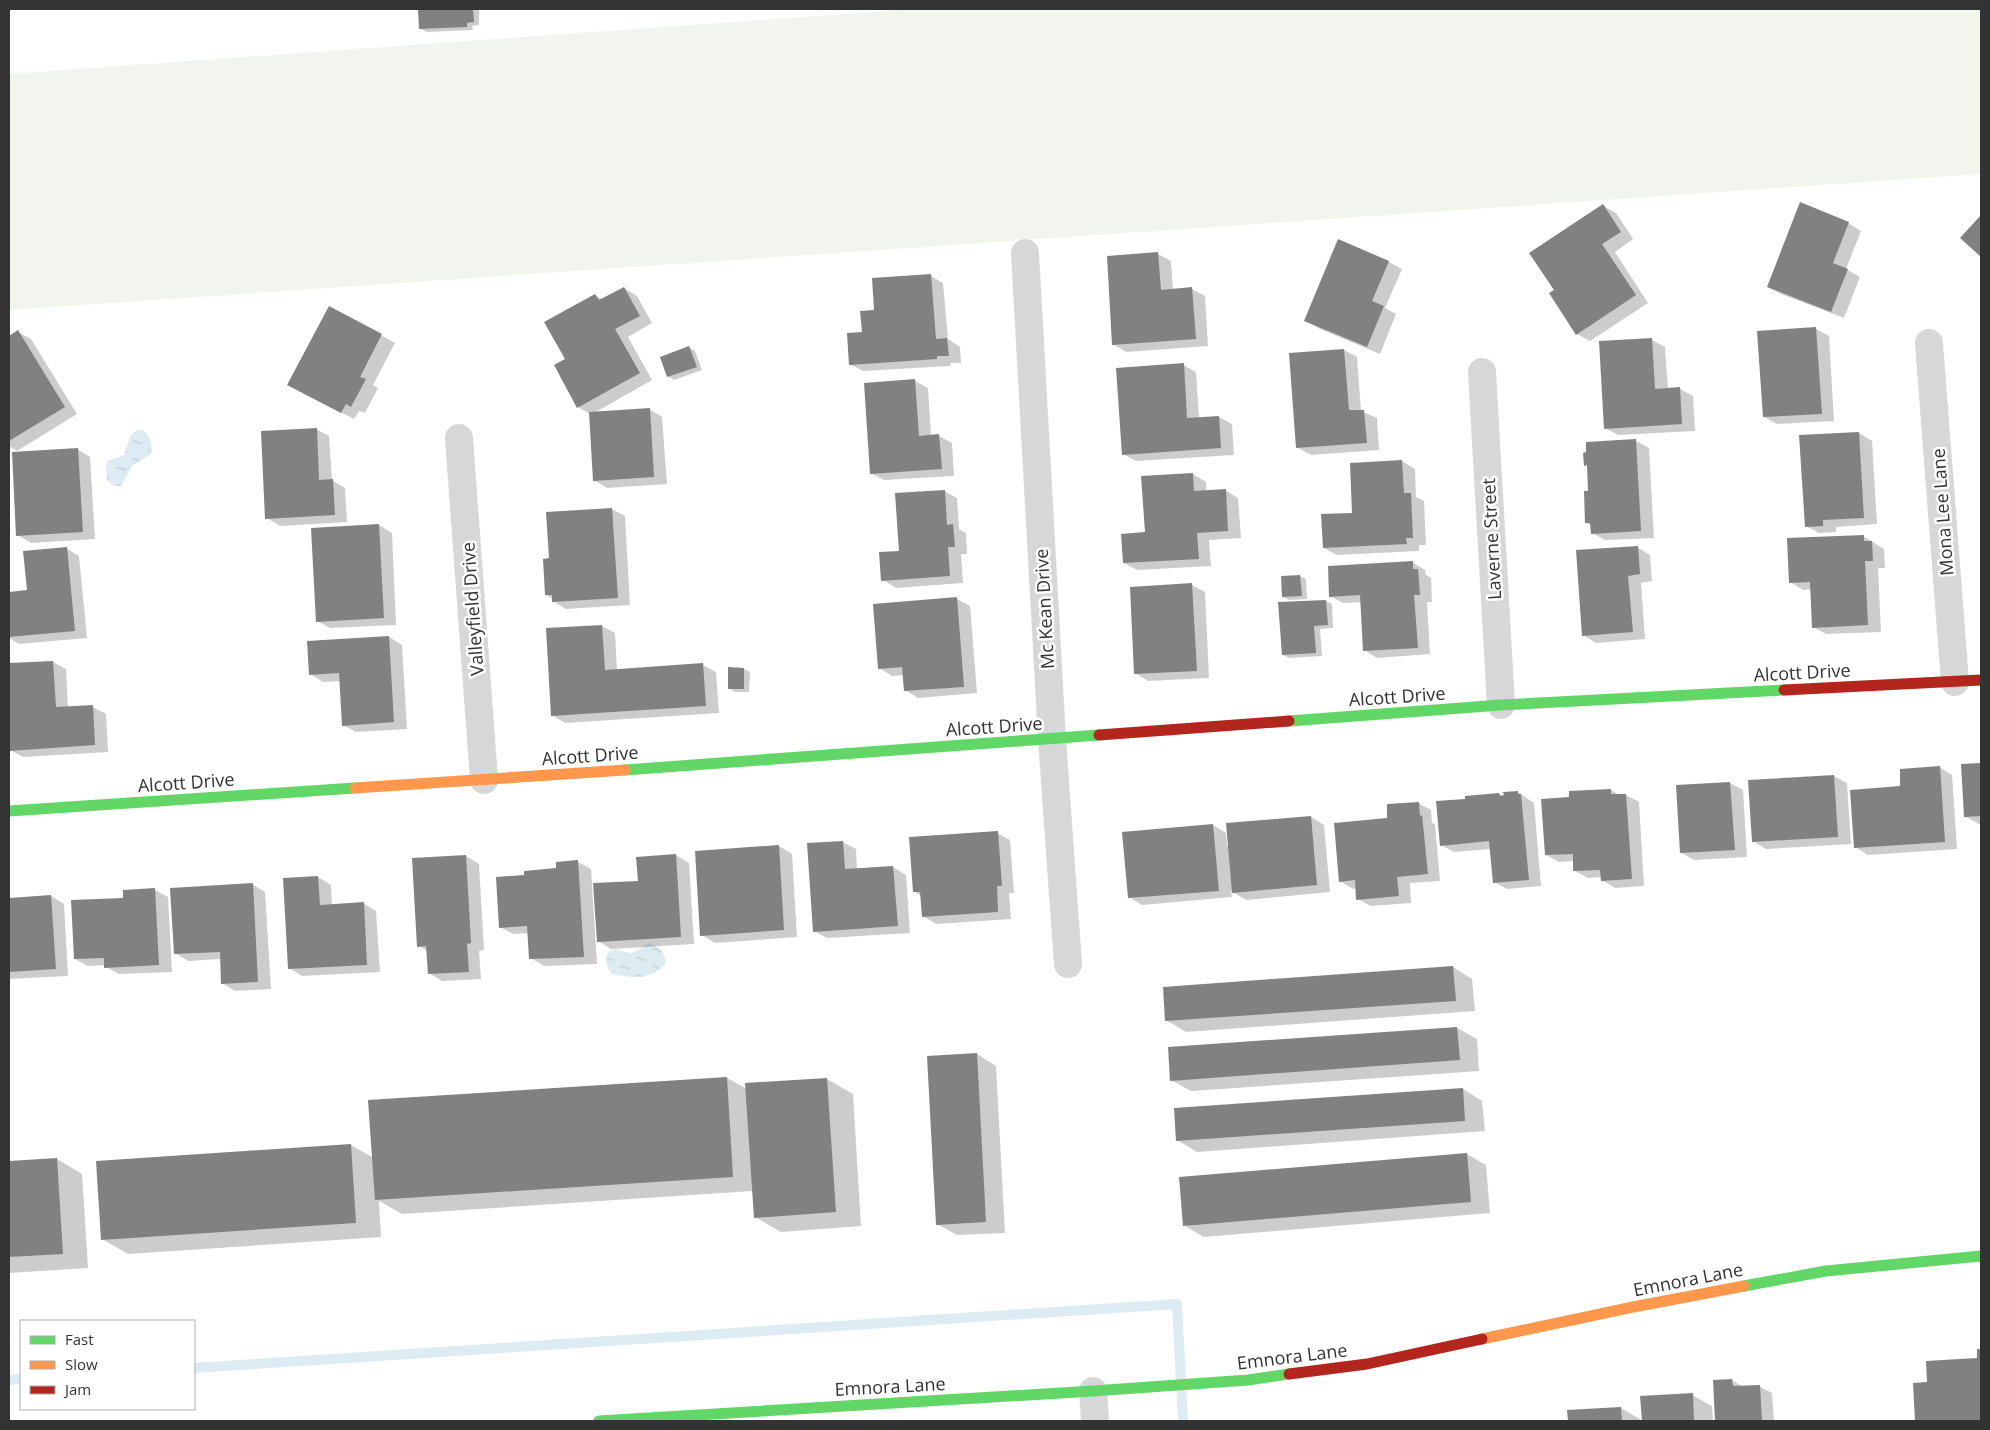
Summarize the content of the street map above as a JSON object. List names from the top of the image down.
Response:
{
  "streets": {
    "street": [
      "Mona Lee Lane",
      "Laverne Street",
      "Valleyfield Drive",
      "Mc Kean Drive",
      "Alcott Drive",
      "Emnora Lane"
    ]
  },
  "crossings": [
    ["Mona Lee Lane", "Alcott Drive"],
    ["Laverne Street", "Alcott Drive"],
    ["Valleyfield Drive", "Alcott Drive"],
    ["Mc Kean Drive", "Alcott Drive"]
  ],
  "legend": ["Fast", "Slow", "Jam"]
}
